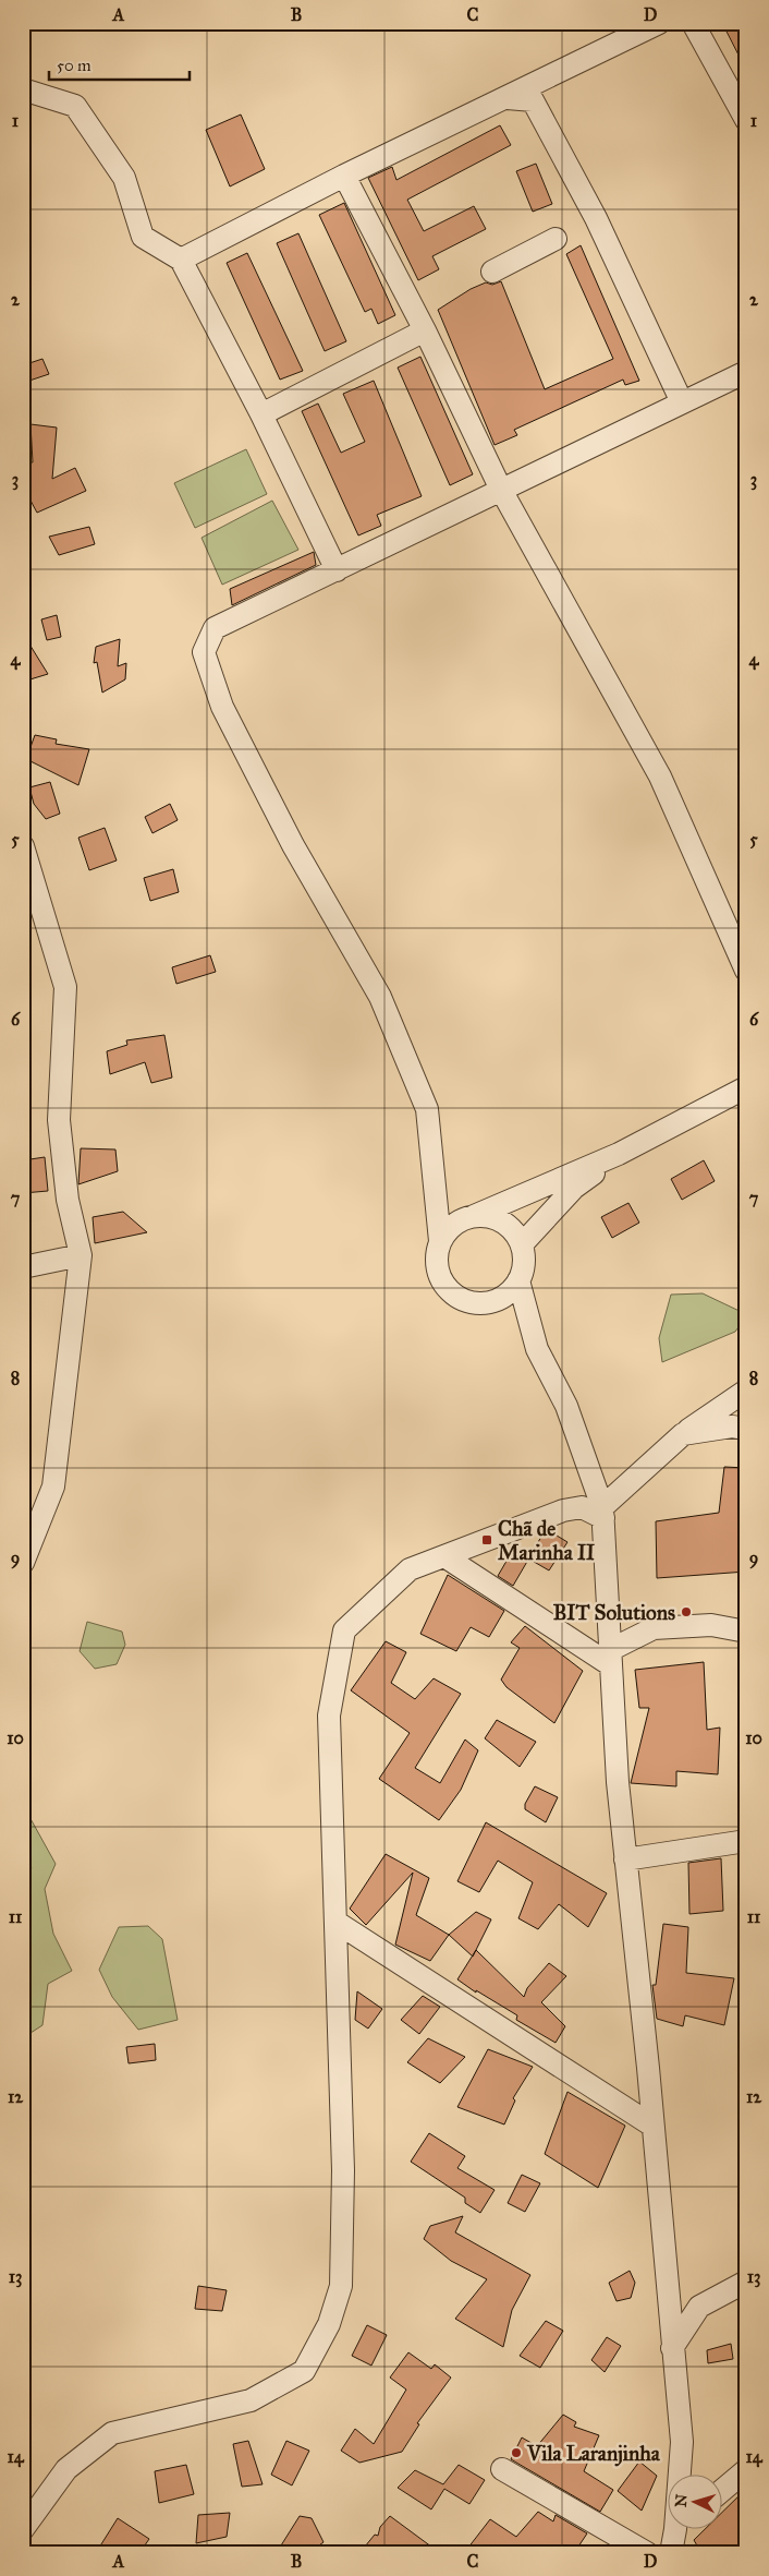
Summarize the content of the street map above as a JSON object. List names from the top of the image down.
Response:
{
  "places": {
    "transit": ["Chã de Marinha II"],
    "other": ["BIT Solutions", "Vila Laranjinha"]
  },
  "scale_bar": "50 m",
  "north": "left",
  "grid": {
    "columns": [
      "A",
      "B",
      "C",
      "D"
    ],
    "rows": [
      "1",
      "2",
      "3",
      "4",
      "5",
      "6",
      "7",
      "8",
      "9",
      "10",
      "11",
      "12",
      "13",
      "14"
    ]
  }
}
